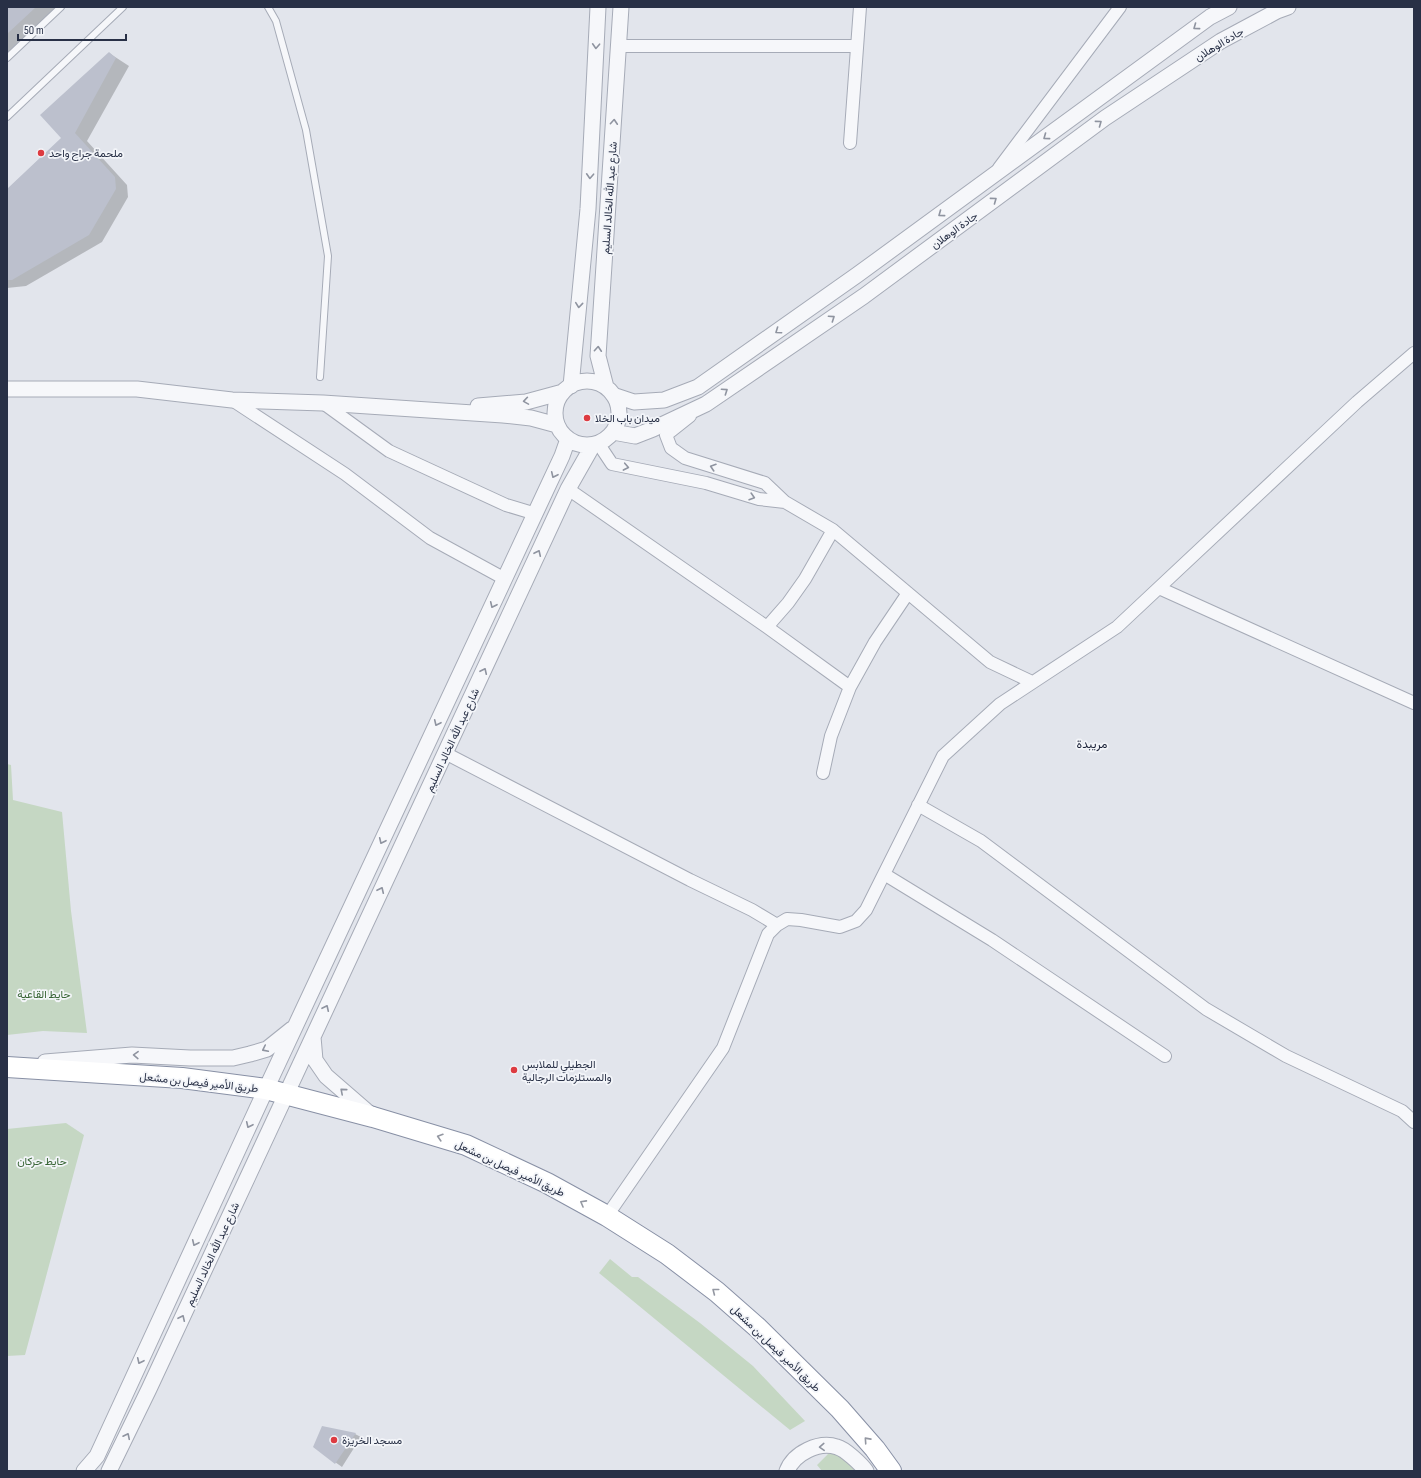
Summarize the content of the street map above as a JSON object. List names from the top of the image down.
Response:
{
  "streets": {
    "highway": ["طريق الأمير فيصل بن مشعل"],
    "street": ["جادة الوهلان", "شارع عبد الله الخالد السليم"]
  },
  "crossings": [
    ["جادة الوهلان", "شارع عبد الله الخالد السليم"],
    ["شارع عبد الله الخالد السليم", "طريق الأمير فيصل بن مشعل"]
  ],
  "one_way": ["طريق الأمير فيصل بن مشعل"],
  "districts": ["مريبدة"],
  "parks": ["حايط القاعية", "حايط حركان"],
  "places": [
    "ملحمة جراح واحد",
    "ميدان باب الخلا",
    "الجطيلي للملابس والمستلزمات الرجالية",
    "مسجد الخريزة"
  ],
  "scale_bar": "50 m"
}
